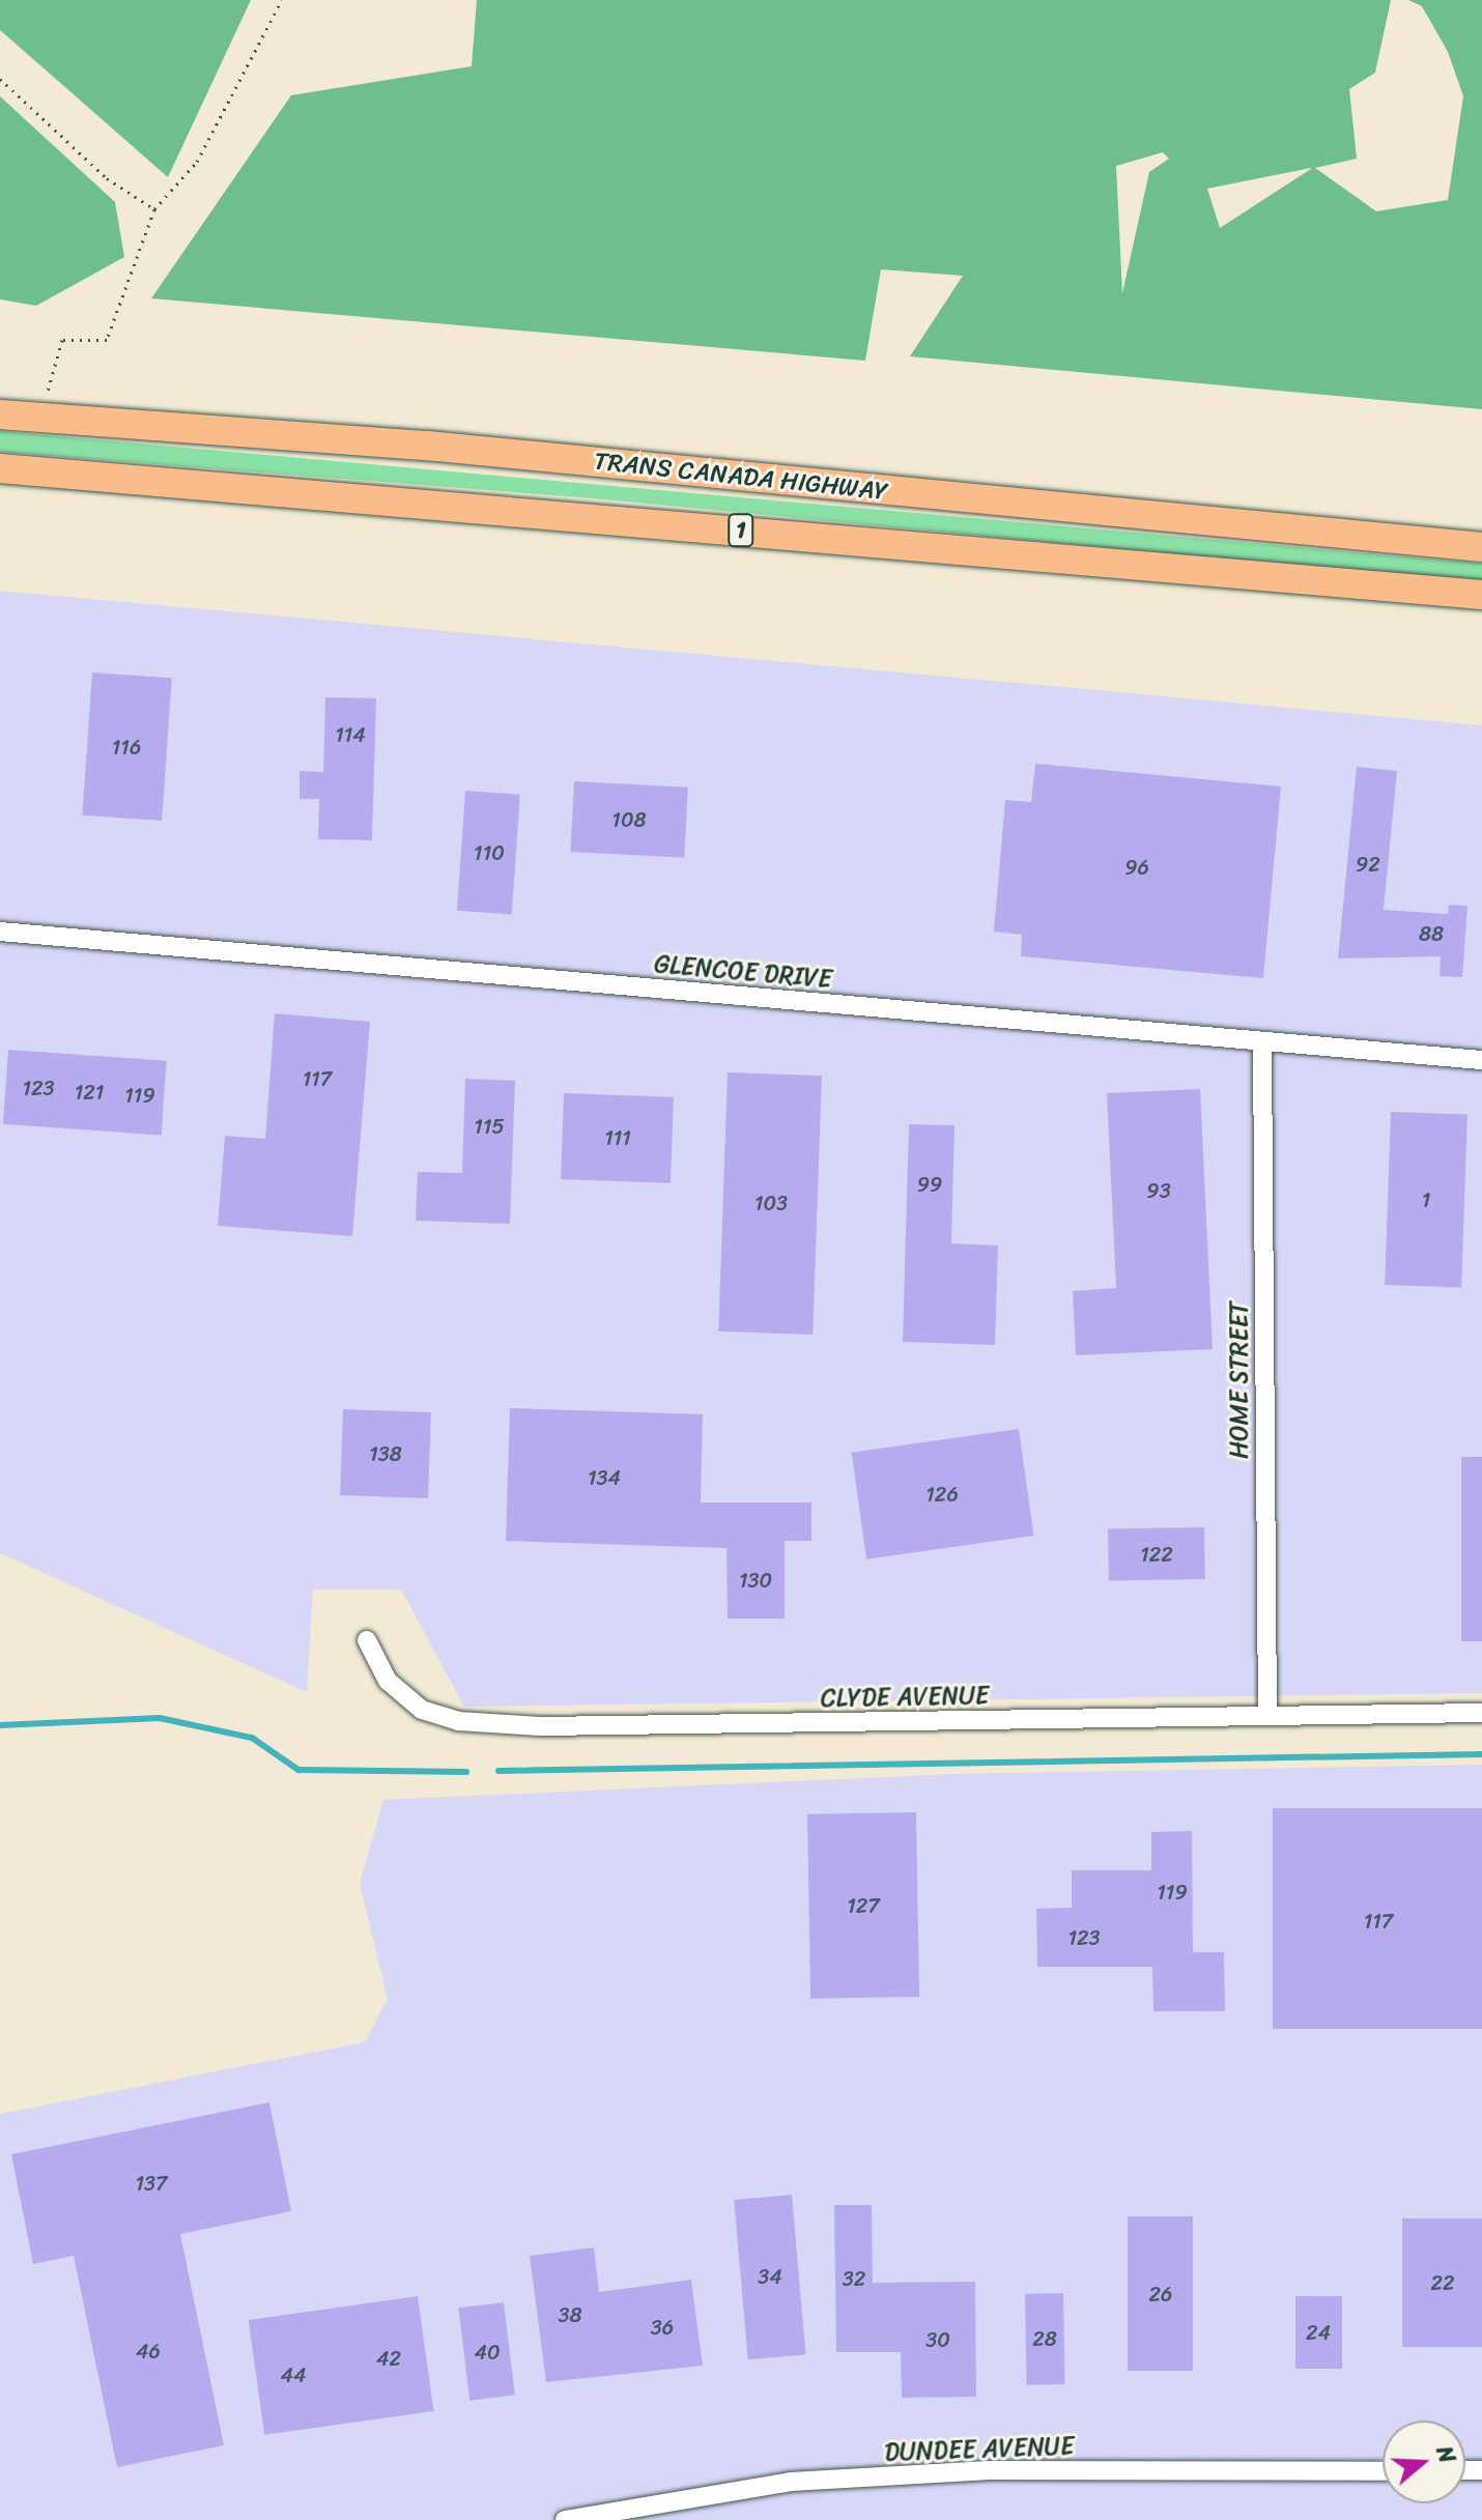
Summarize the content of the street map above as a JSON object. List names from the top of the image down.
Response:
{
  "streets": {
    "highway": ["TRANS CANADA HIGHWAY", "1"],
    "street": [
      "GLENCOE DRIVE",
      "HOME STREET",
      "CLYDE AVENUE",
      "DUNDEE AVENUE"
    ]
  },
  "crossings": [
    ["GLENCOE DRIVE", "HOME STREET"],
    ["HOME STREET", "CLYDE AVENUE"]
  ],
  "house_numbers": [
    "114",
    "116",
    "108",
    "110",
    "92",
    "96",
    "88",
    "117",
    "123",
    "121",
    "119",
    "115",
    "111",
    "99",
    "93",
    "1",
    "103",
    "138",
    "134",
    "126",
    "122",
    "130",
    "119",
    "127",
    "117",
    "123",
    "137",
    "34",
    "32",
    "22",
    "26",
    "38",
    "36",
    "24",
    "28",
    "30",
    "46",
    "40",
    "42",
    "44"
  ],
  "north": "right"
}
